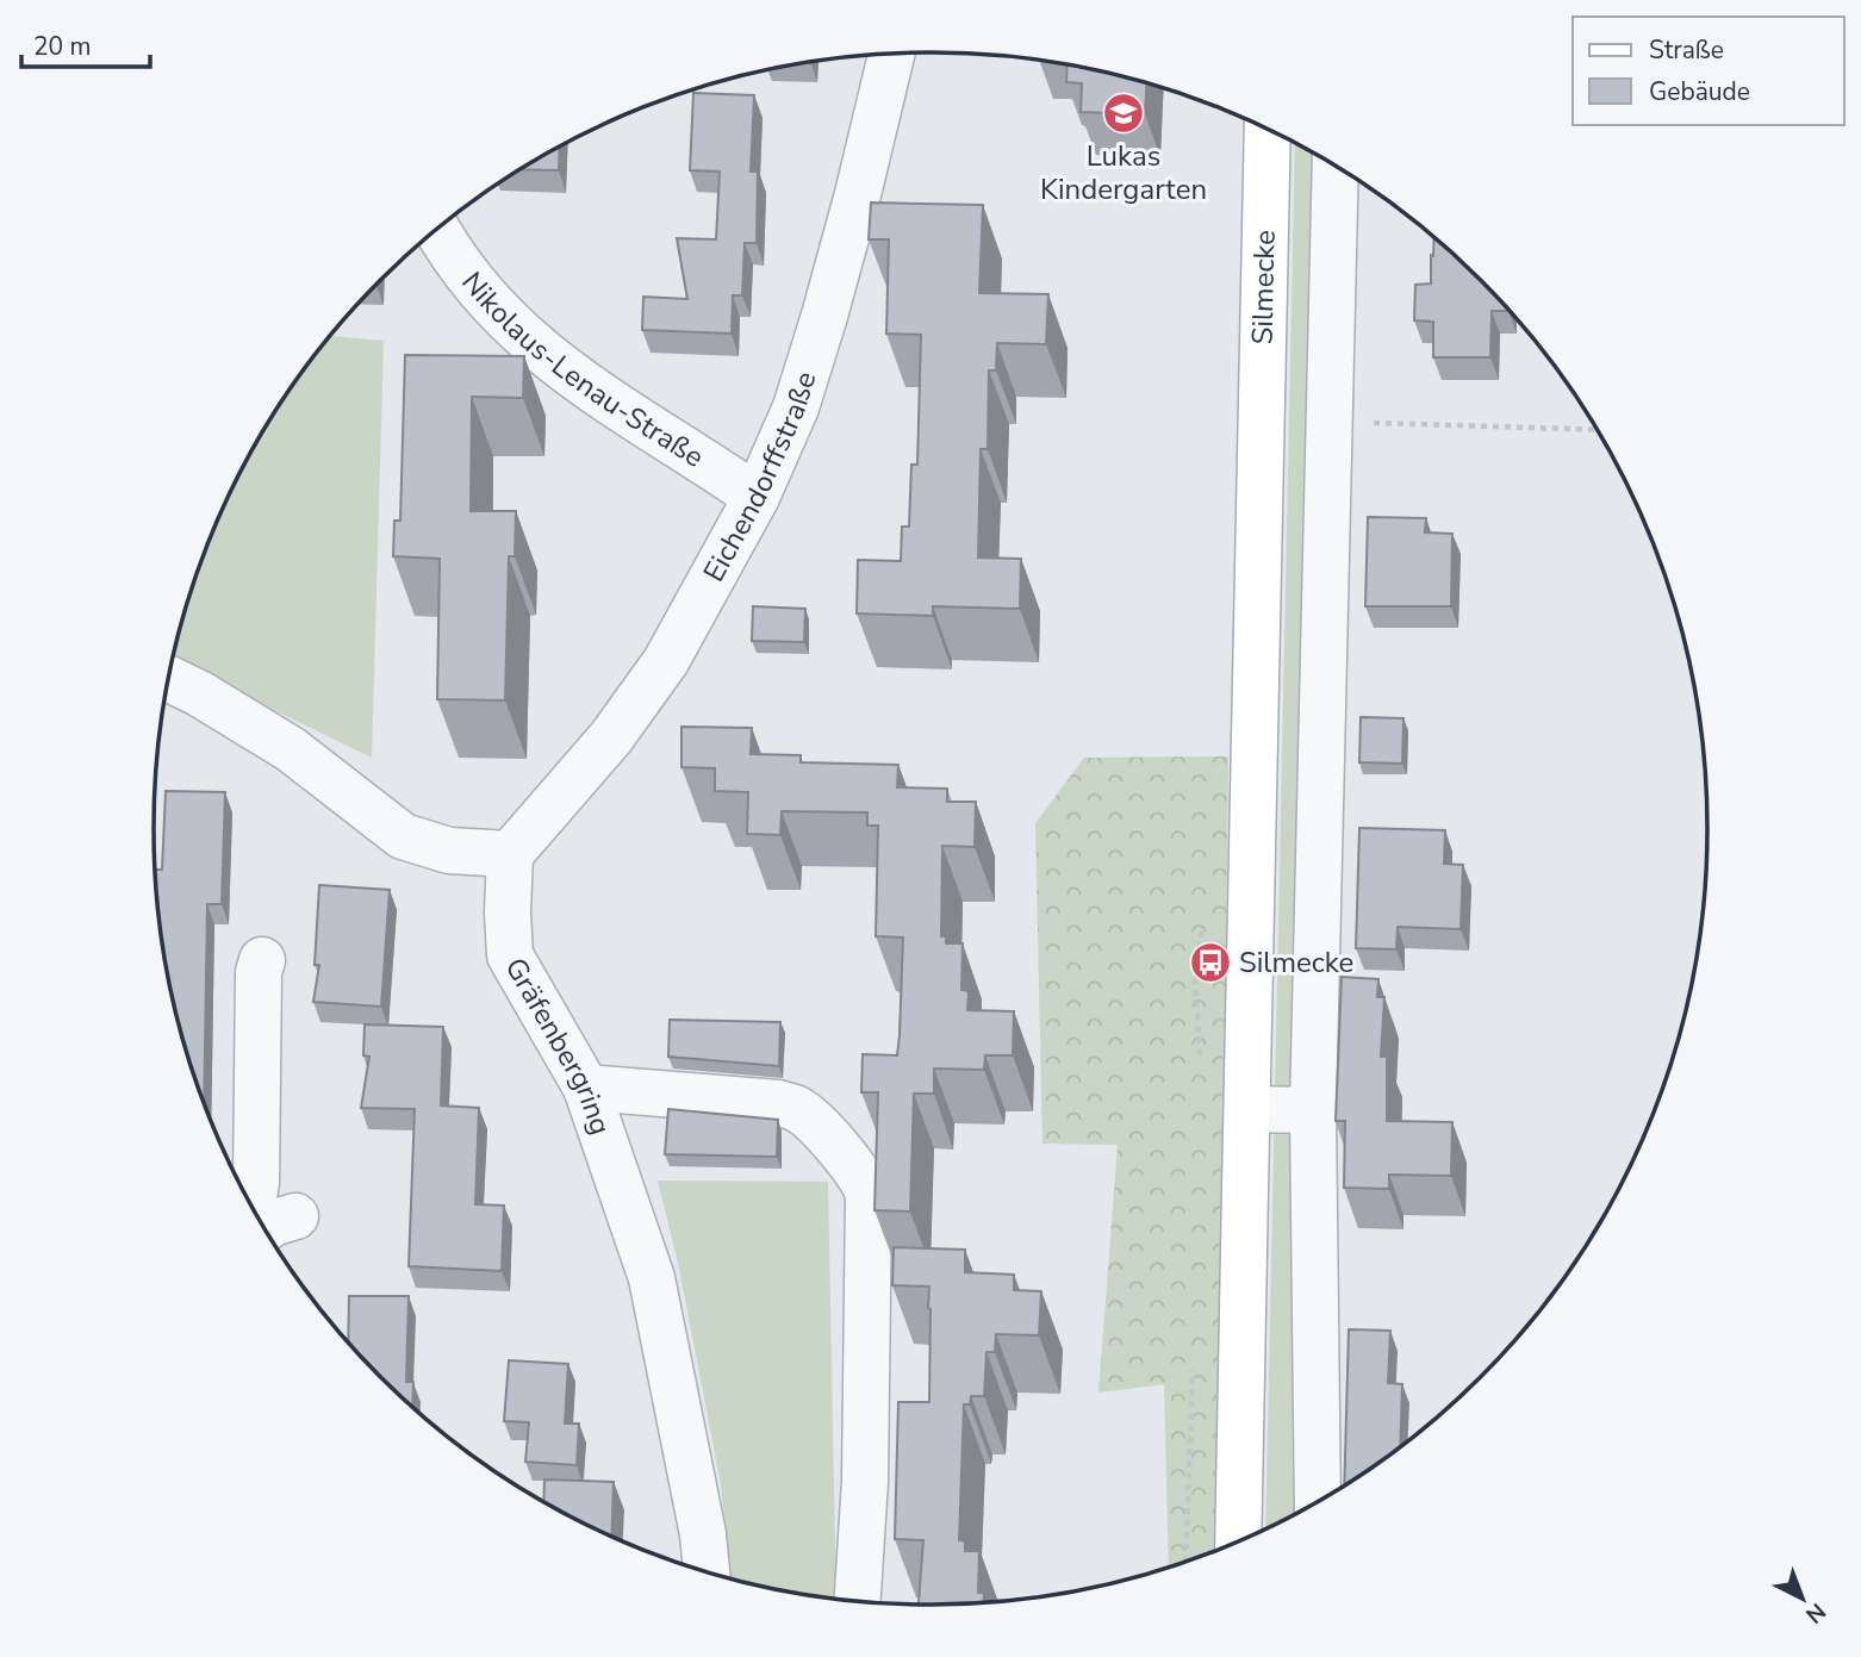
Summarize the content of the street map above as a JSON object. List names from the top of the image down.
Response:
{
  "streets": {
    "main road": ["Silmecke"],
    "street": ["Nikolaus-Lenau-Straße", "Eichendorffstraße", "Gräfenbergring"]
  },
  "crossings": [
    ["Nikolaus-Lenau-Straße", "Eichendorffstraße"],
    ["Eichendorffstraße", "Gräfenbergring"]
  ],
  "places": {
    "school or university": ["Lukas Kindergarten"],
    "bus stop": ["Silmecke"]
  },
  "legend": ["Straße", "Gebäude"],
  "scale_bar": "20 m",
  "north": "bottom right"
}
